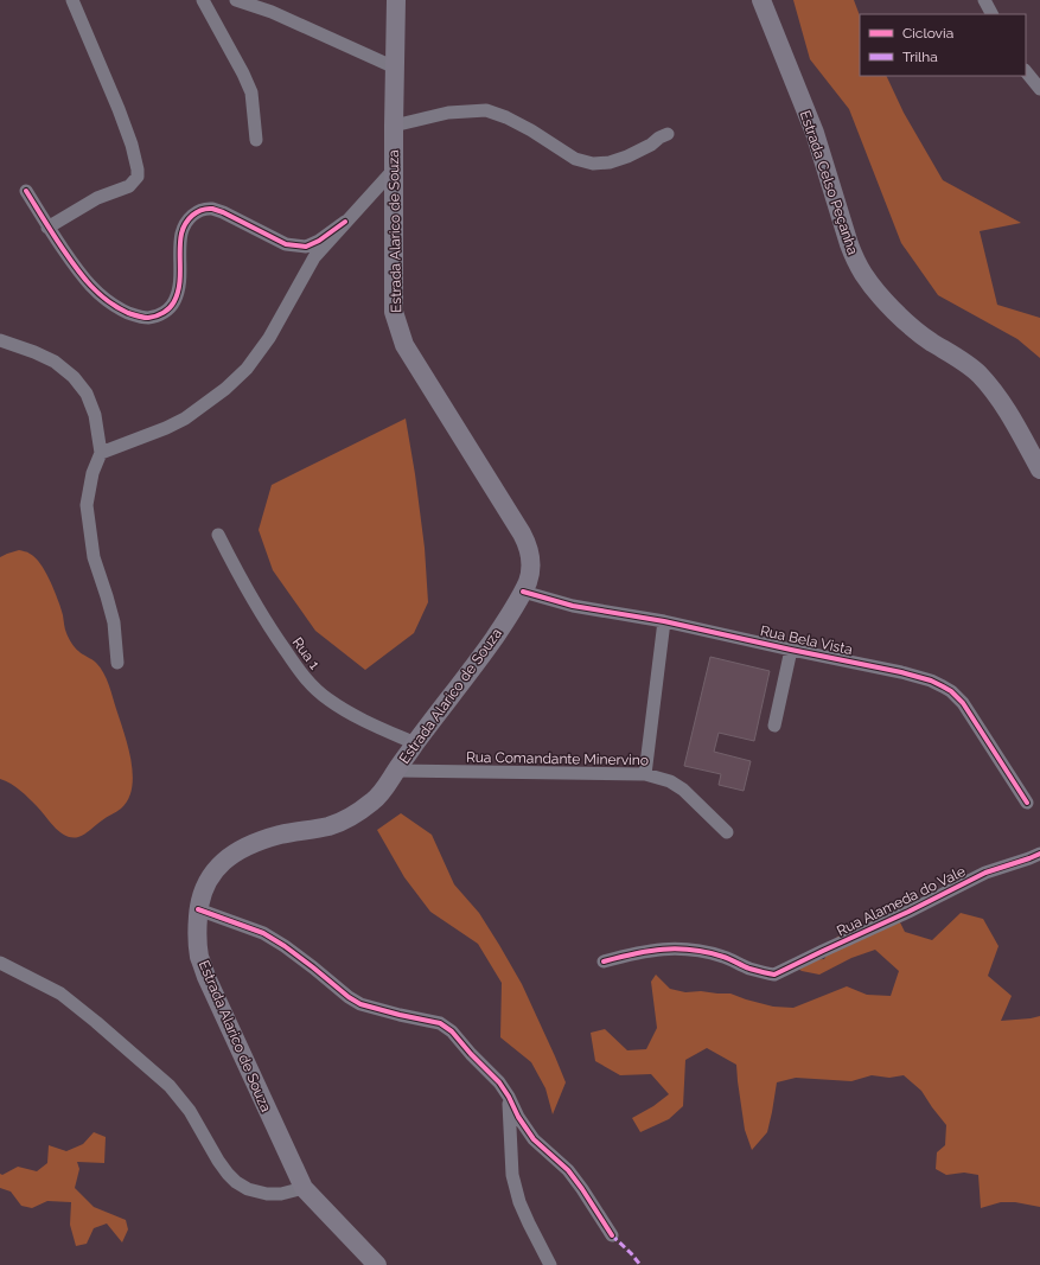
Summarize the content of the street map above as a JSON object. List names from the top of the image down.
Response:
{
  "streets": {
    "main road": ["Estrada Celso Peçanha", "Estrada Alarico de Souza"],
    "street": [
      "Rua Bela Vista",
      "Rua 1",
      "Rua Comandante Minervino",
      "Rua Alameda do Vale"
    ]
  },
  "crossings": [
    ["Estrada Alarico de Souza", "Rua Bela Vista"],
    ["Estrada Alarico de Souza", "Rua 1"],
    ["Estrada Alarico de Souza", "Rua Comandante Minervino"]
  ],
  "legend": ["Ciclovia", "Trilha"]
}
